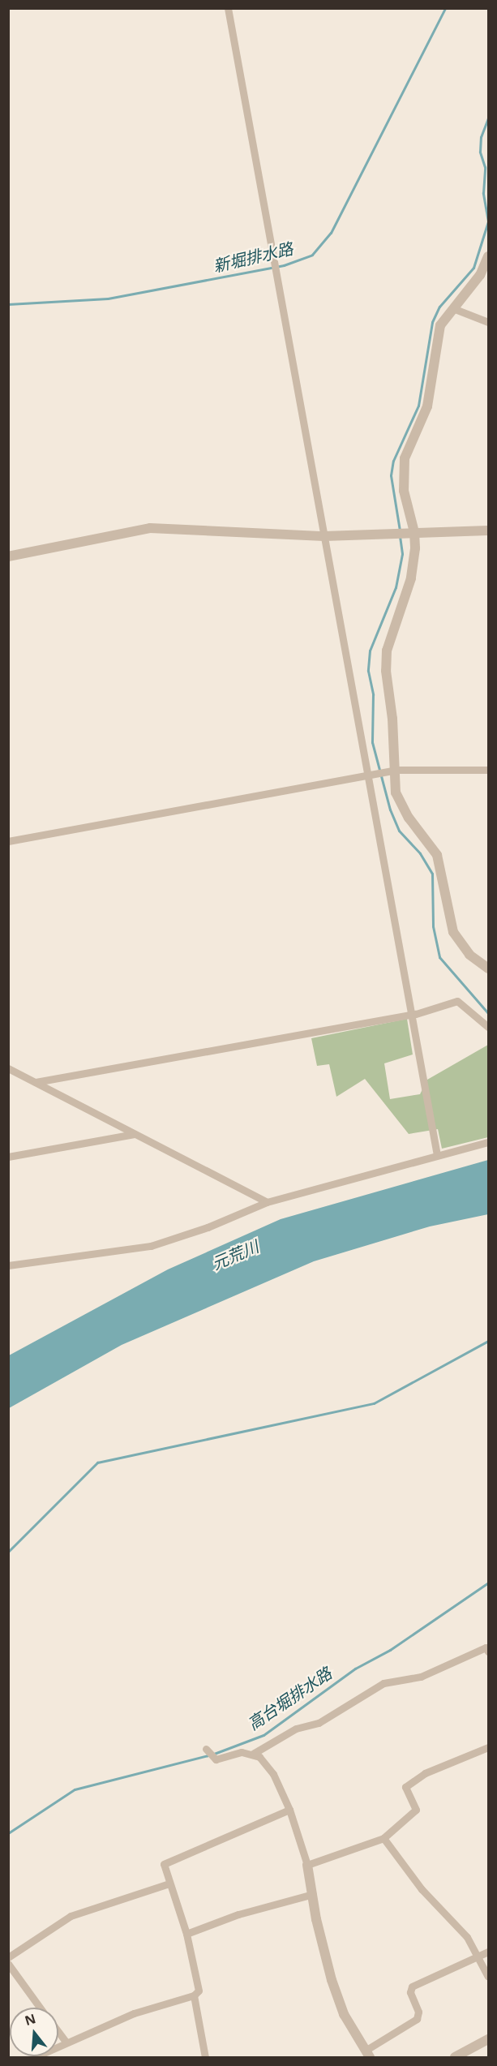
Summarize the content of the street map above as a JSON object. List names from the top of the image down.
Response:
{
  "water": ["新堀排水路", "元荒川", "高台堀排水路"],
  "north": "top"
}
